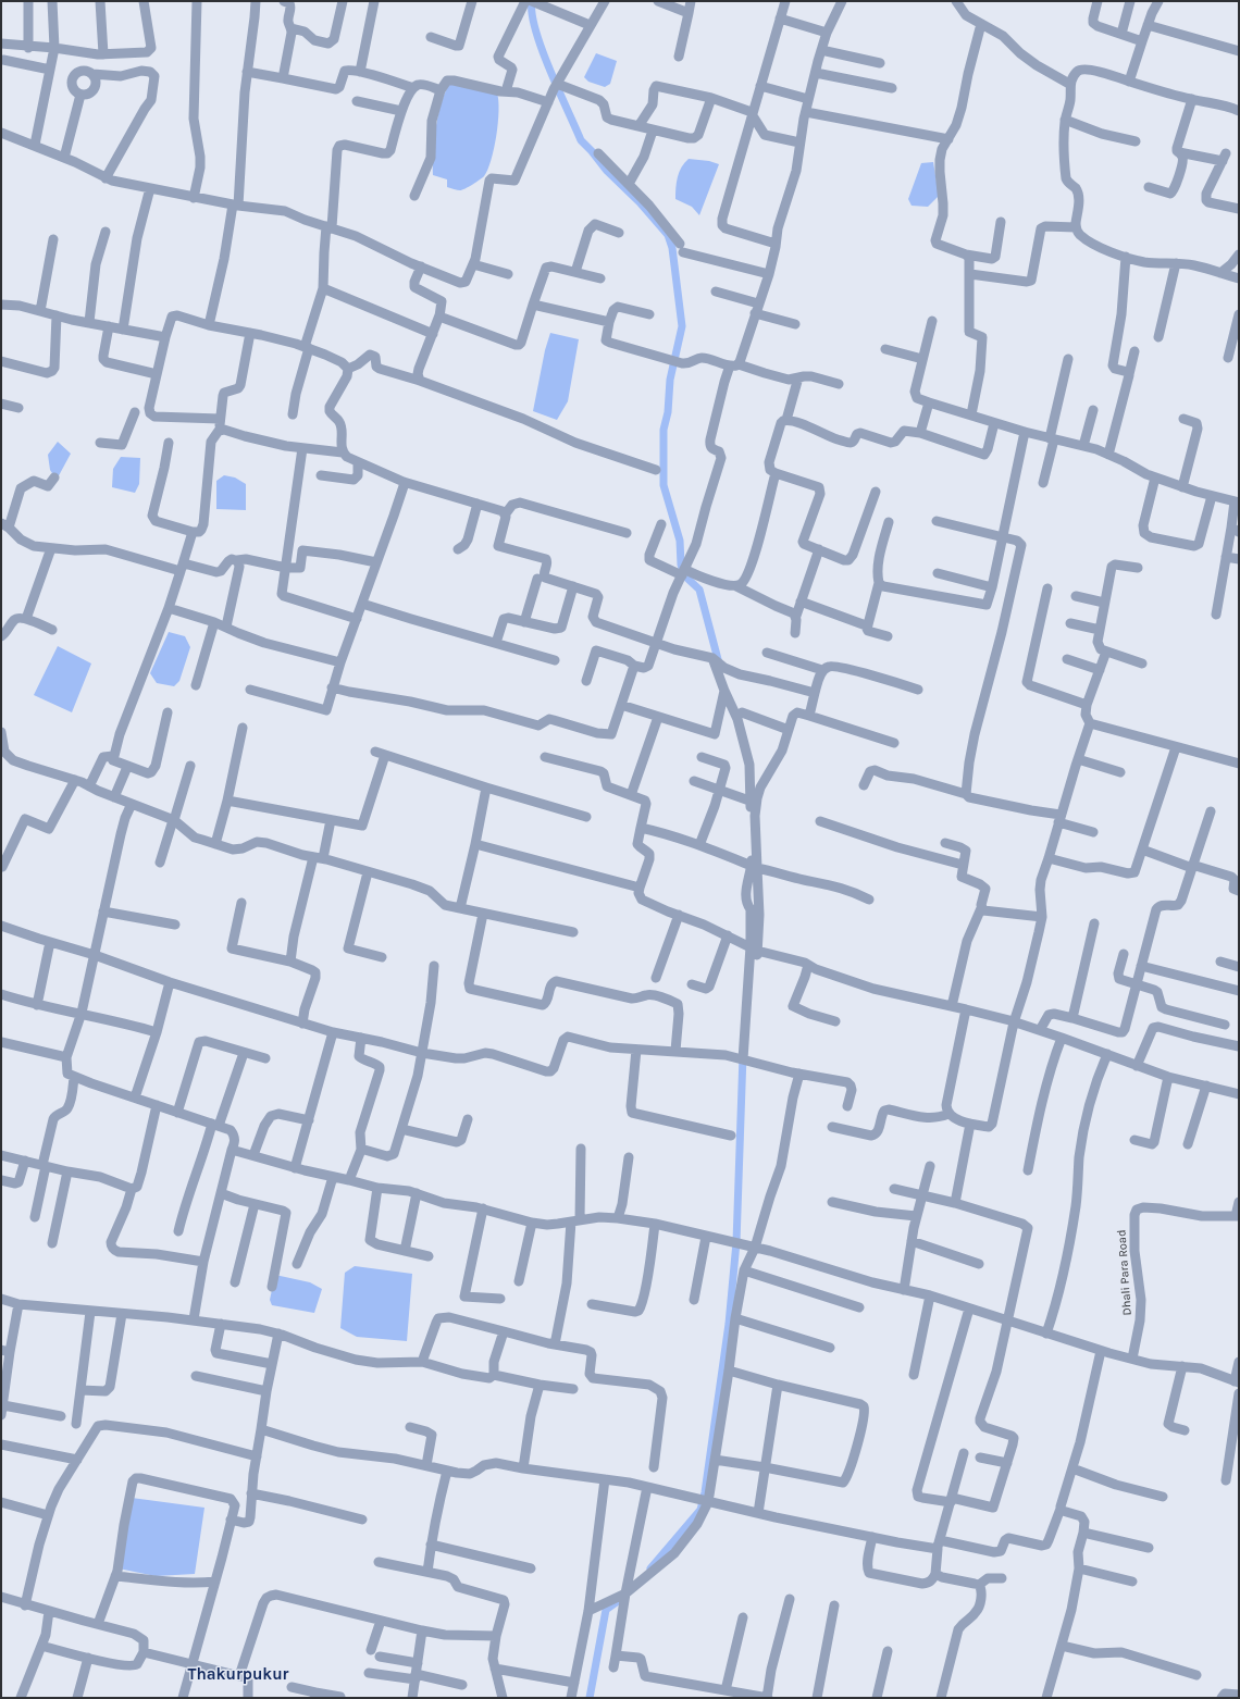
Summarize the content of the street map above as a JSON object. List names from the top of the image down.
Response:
{
  "streets": {
    "street": ["Dhali Para Road"]
  },
  "districts": ["Thakurpukur"]
}
